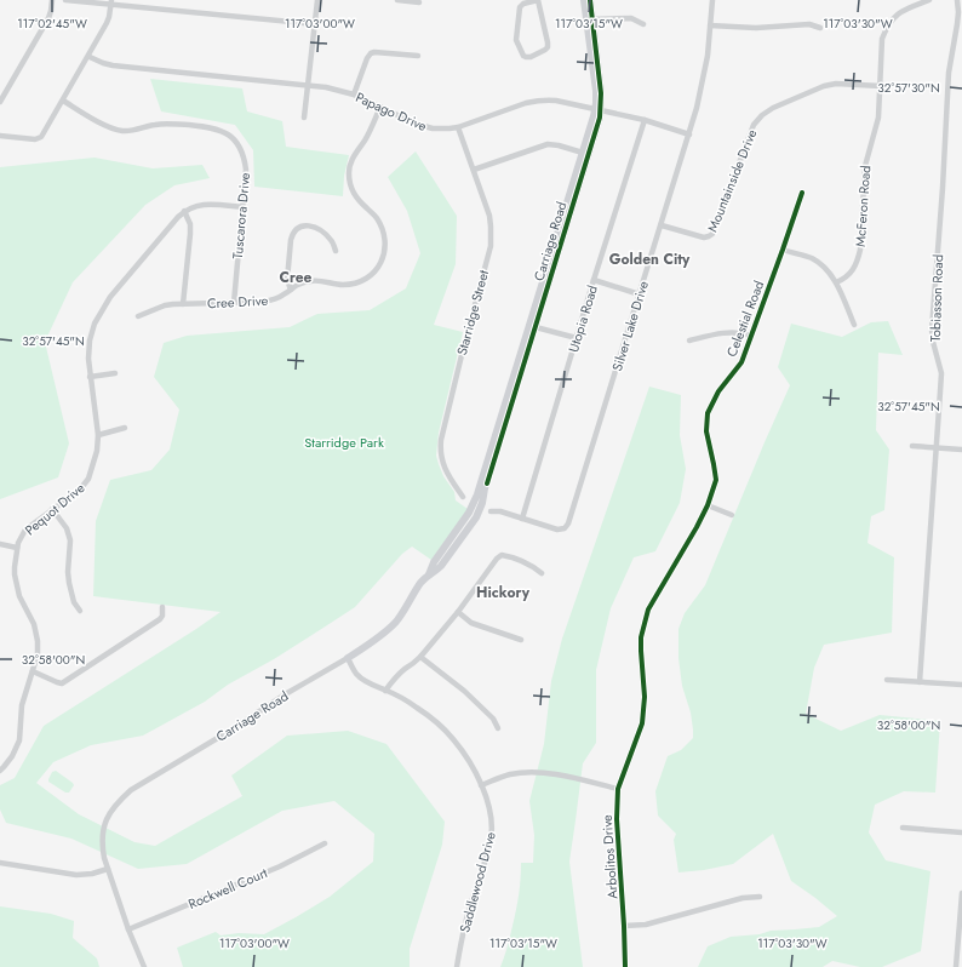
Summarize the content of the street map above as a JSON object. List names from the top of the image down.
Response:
{
  "streets": {
    "street": [
      "Papago Drive",
      "Mountainside Drive",
      "McFeron Road",
      "Tuscarora Drive",
      "Carriage Road",
      "Tobiasson Road",
      "Cree Drive",
      "Starridge Street",
      "Utopia Road",
      "Celestial Road",
      "Silver Lake Drive",
      "Pequot Drive",
      "Arbolitos Drive",
      "Saddlewood Drive",
      "Rockwell Court"
    ]
  },
  "crossings": [
    ["Papago Drive", "Carriage Road"],
    ["Papago Drive", "Cree Drive"],
    ["Papago Drive", "Starridge Street"],
    ["Papago Drive", "Utopia Road"],
    ["Papago Drive", "Silver Lake Drive"],
    ["Mountainside Drive", "McFeron Road"],
    ["Mountainside Drive", "Silver Lake Drive"],
    ["Tuscarora Drive", "Cree Drive"],
    ["Carriage Road", "Saddlewood Drive"],
    ["Carriage Road", "Rockwell Court"],
    ["Utopia Road", "Silver Lake Drive"],
    ["Celestial Road", "Arbolitos Drive"]
  ],
  "districts": ["Golden City", "Cree", "Hickory"],
  "parks": ["Starridge Park"],
  "coordinates": [
    "117°02'45\"W",
    "117°03'00\"W",
    "117°03'15\"W",
    "117°03'30\"W",
    "32°57'30\"N",
    "32°57'45\"N",
    "32°58'00\"N"
  ]
}
